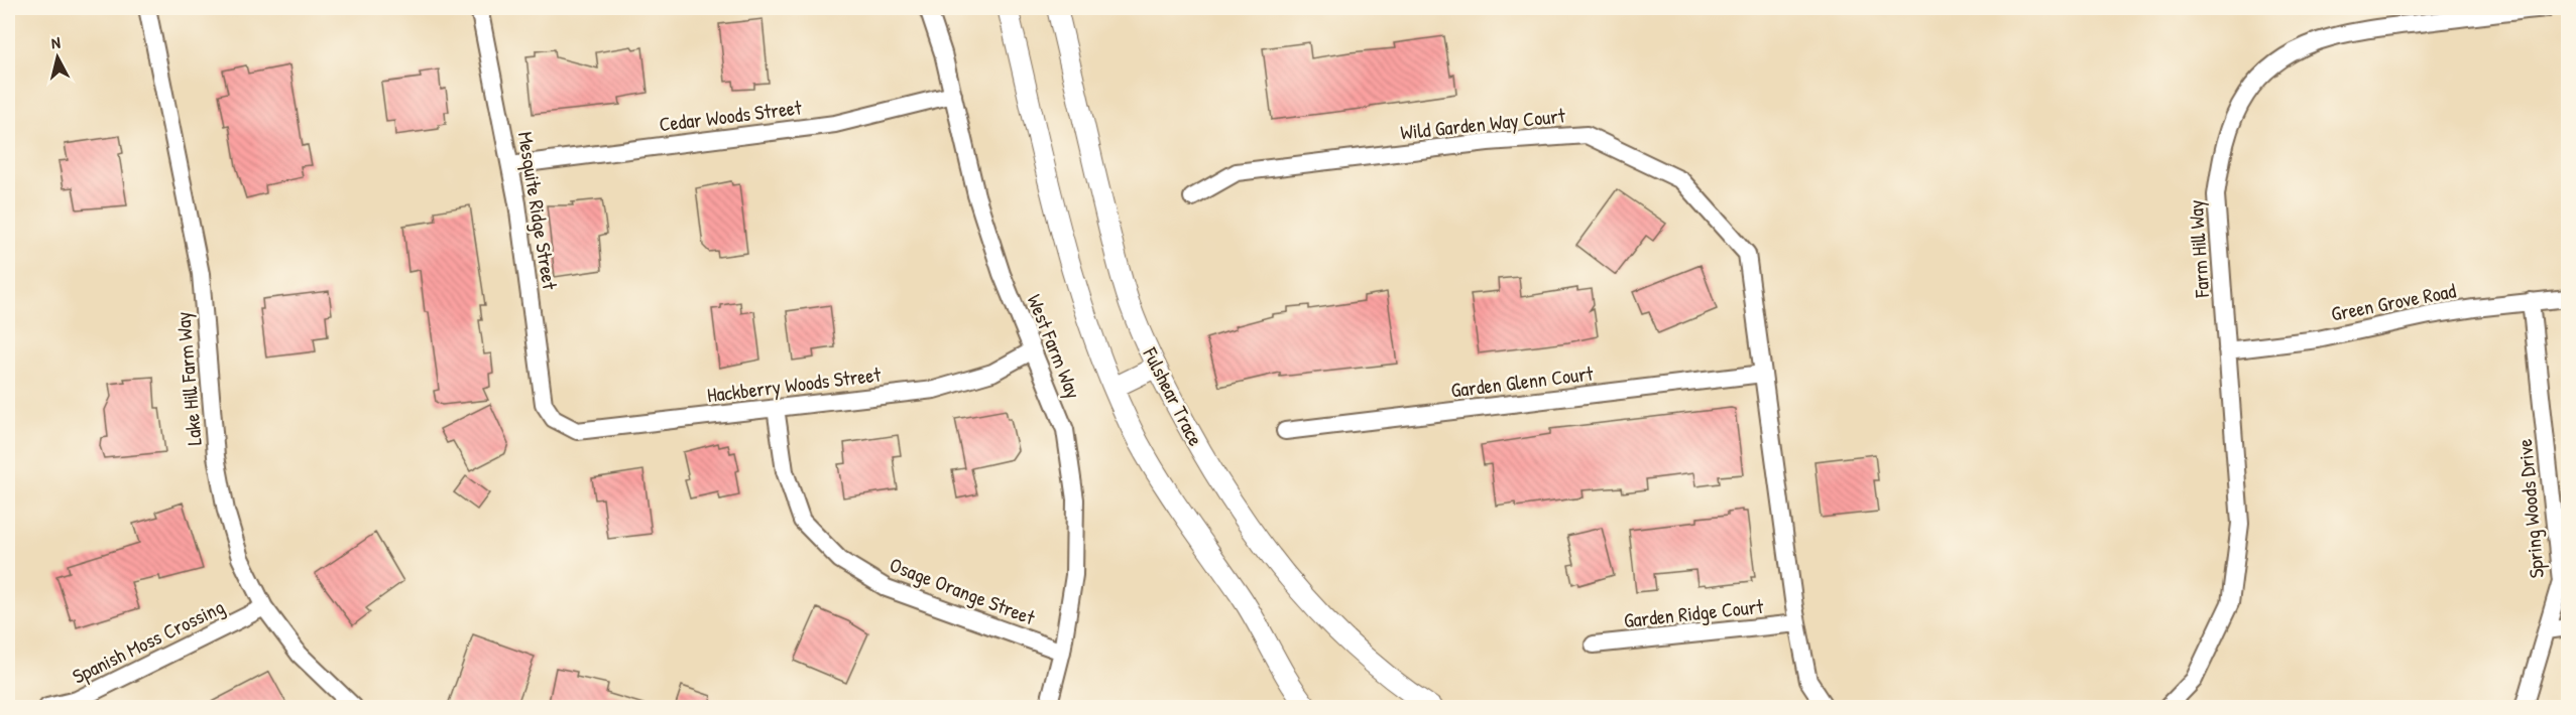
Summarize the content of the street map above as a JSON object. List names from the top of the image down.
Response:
{
  "streets": {
    "street": [
      "Cedar Woods Street",
      "Wild Garden Way Court",
      "Mesquite Ridge Street",
      "Farm Hill Way",
      "Green Grove Road",
      "West Farm Way",
      "Lake Hill Farm Way",
      "Garden Glenn Court",
      "Hackberry Woods Street",
      "Fulshear Trace",
      "Spring Woods Drive",
      "Osage Orange Street",
      "Garden Ridge Court",
      "Spanish Moss Crossing"
    ]
  },
  "crossings": [
    ["Cedar Woods Street", "Mesquite Ridge Street"],
    ["Cedar Woods Street", "West Farm Way"],
    ["Wild Garden Way Court", "Garden Glenn Court"],
    ["Wild Garden Way Court", "Garden Ridge Court"],
    ["Mesquite Ridge Street", "Hackberry Woods Street"],
    ["Farm Hill Way", "Green Grove Road"],
    ["Green Grove Road", "Spring Woods Drive"],
    ["West Farm Way", "Hackberry Woods Street"],
    ["West Farm Way", "Osage Orange Street"],
    ["Lake Hill Farm Way", "Spanish Moss Crossing"],
    ["Hackberry Woods Street", "Osage Orange Street"]
  ],
  "north": "top"
}
